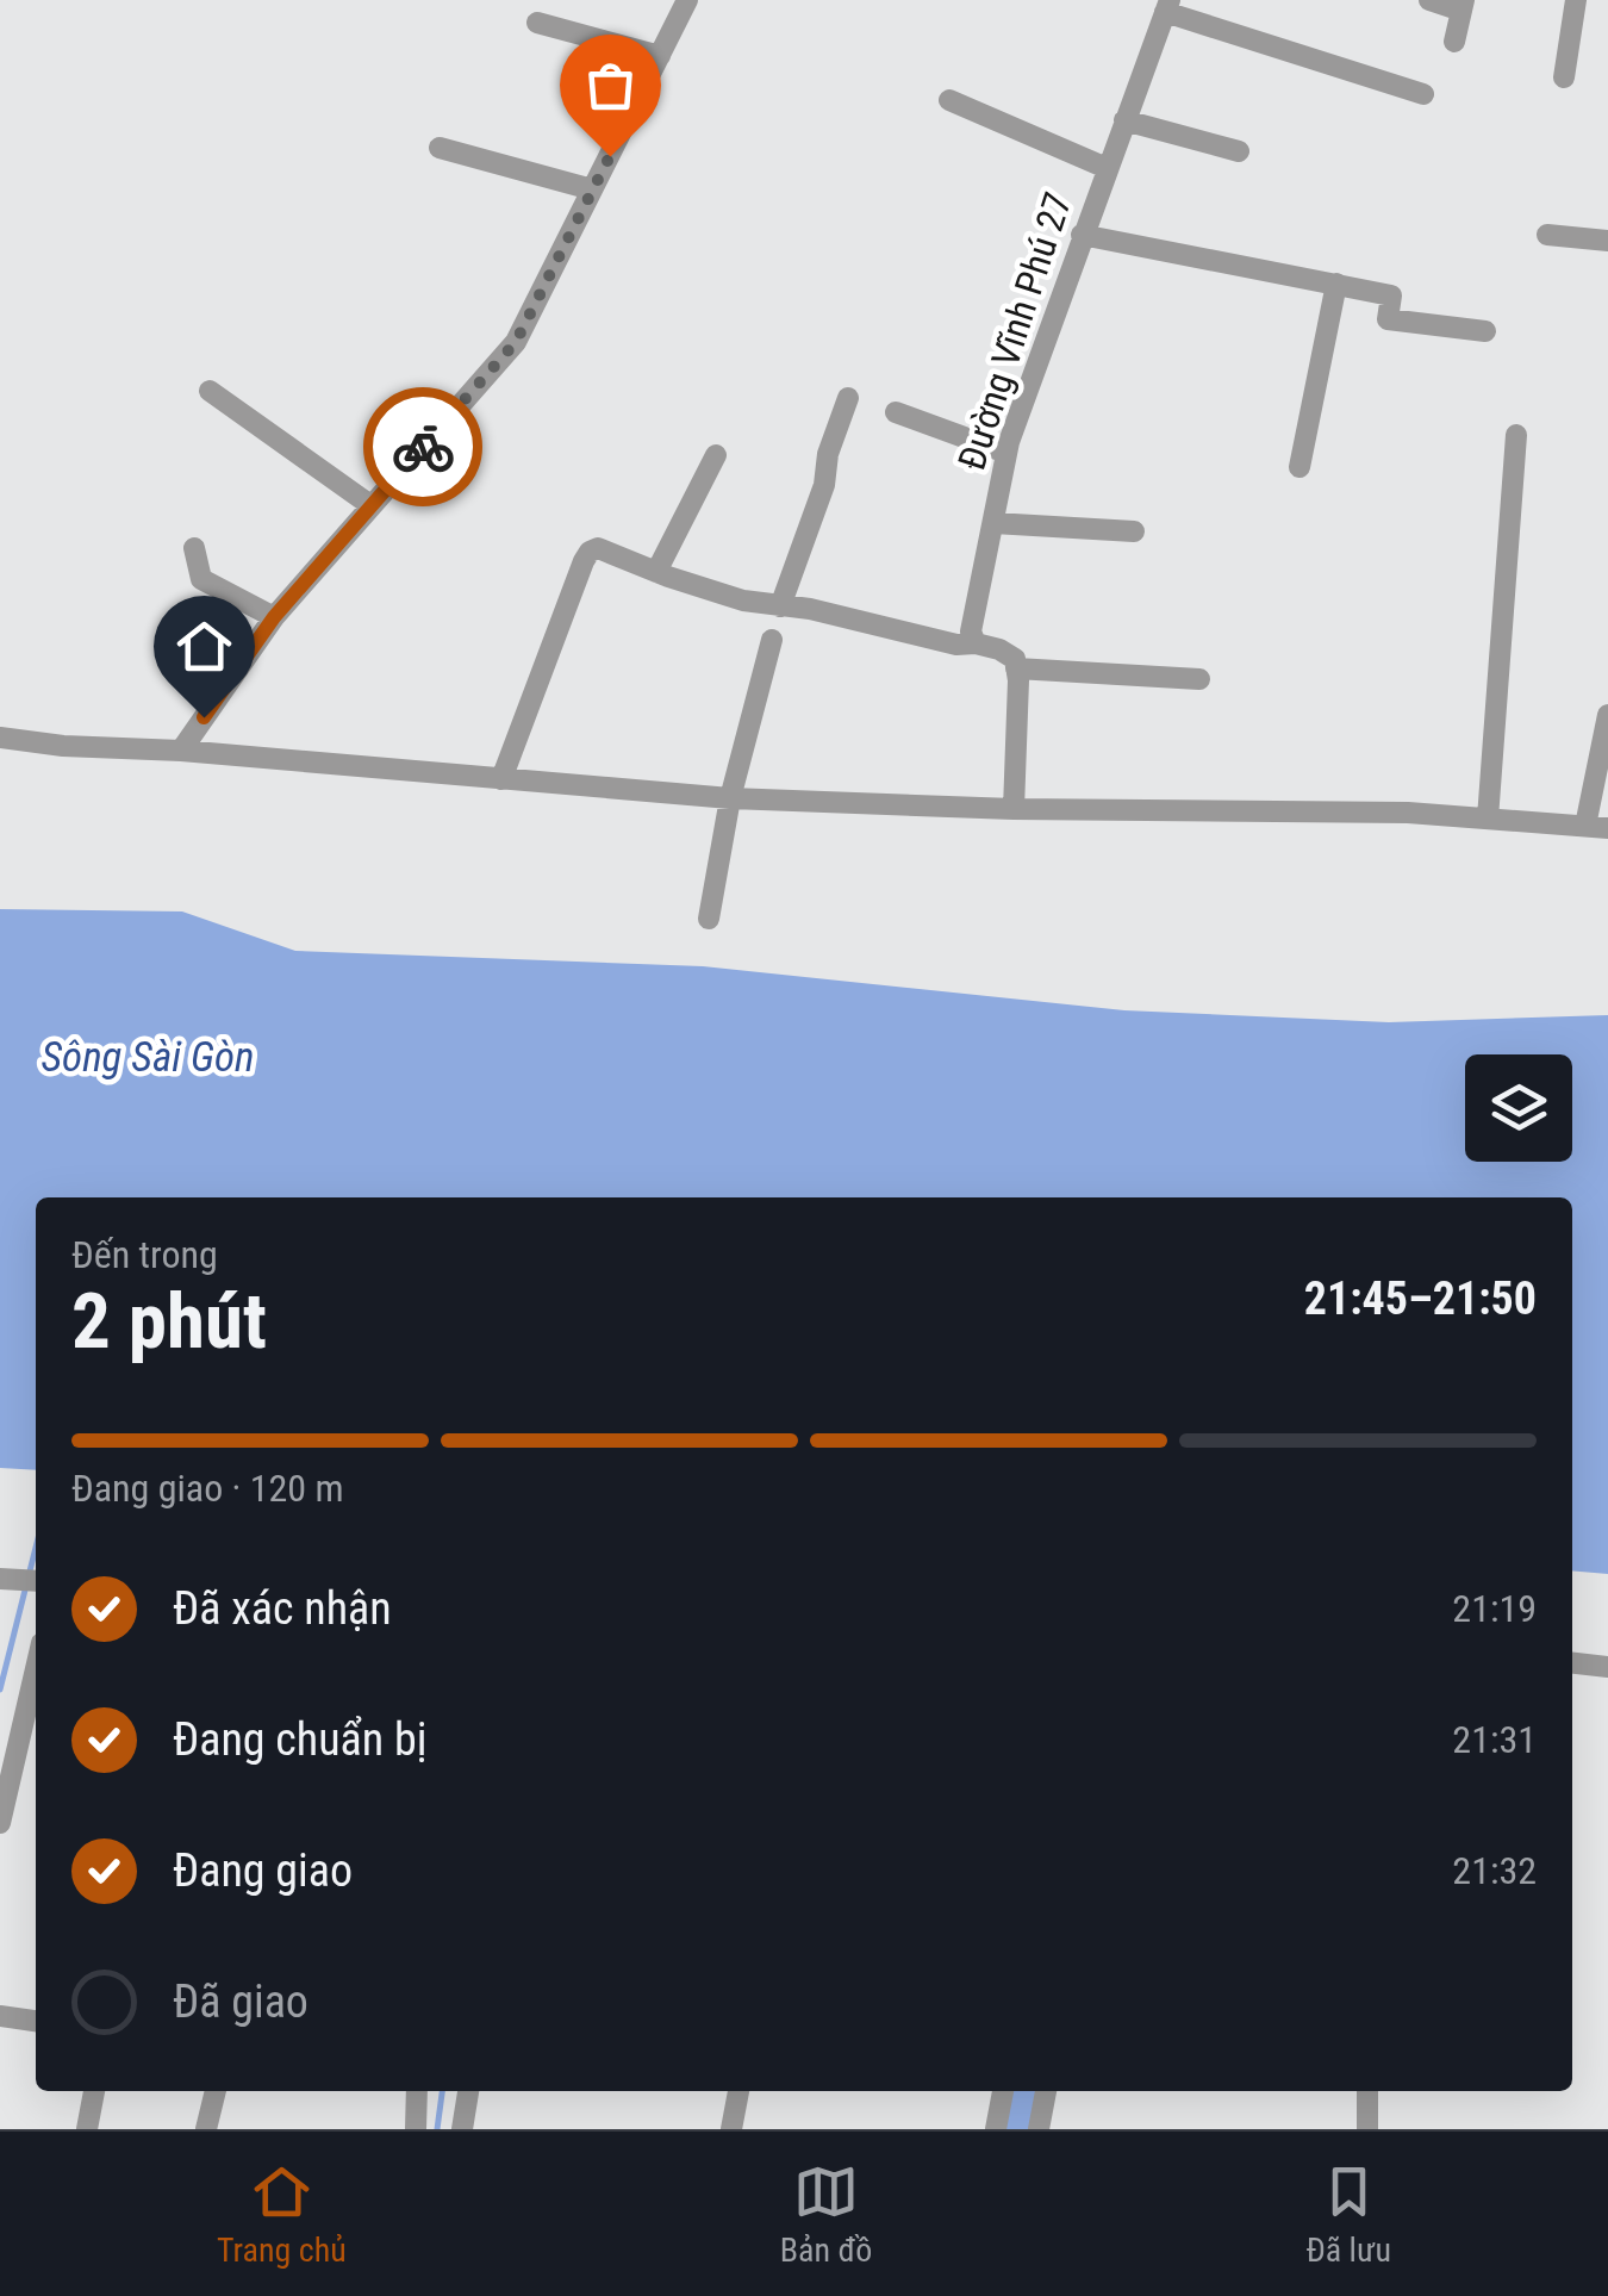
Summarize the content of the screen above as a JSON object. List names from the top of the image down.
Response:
{
  "streets": {
    "street": ["Đường Vĩnh Phú 27"]
  },
  "water": ["Sông Sài Gòn"],
  "page": {
    "heading": ["2 phút", "Đến trong", "21:45–21:50"],
    "bar": "Đang giao · 120 m",
    "list": [
      ["Đã xác nhận", "21:19"],
      ["Đang chuẩn bị", "21:31"],
      ["Đang giao", "21:32"],
      "Đã giao"
    ],
    "tabs": ["Trang chủ", "Bản đồ", "Đã lưu"]
  }
}
